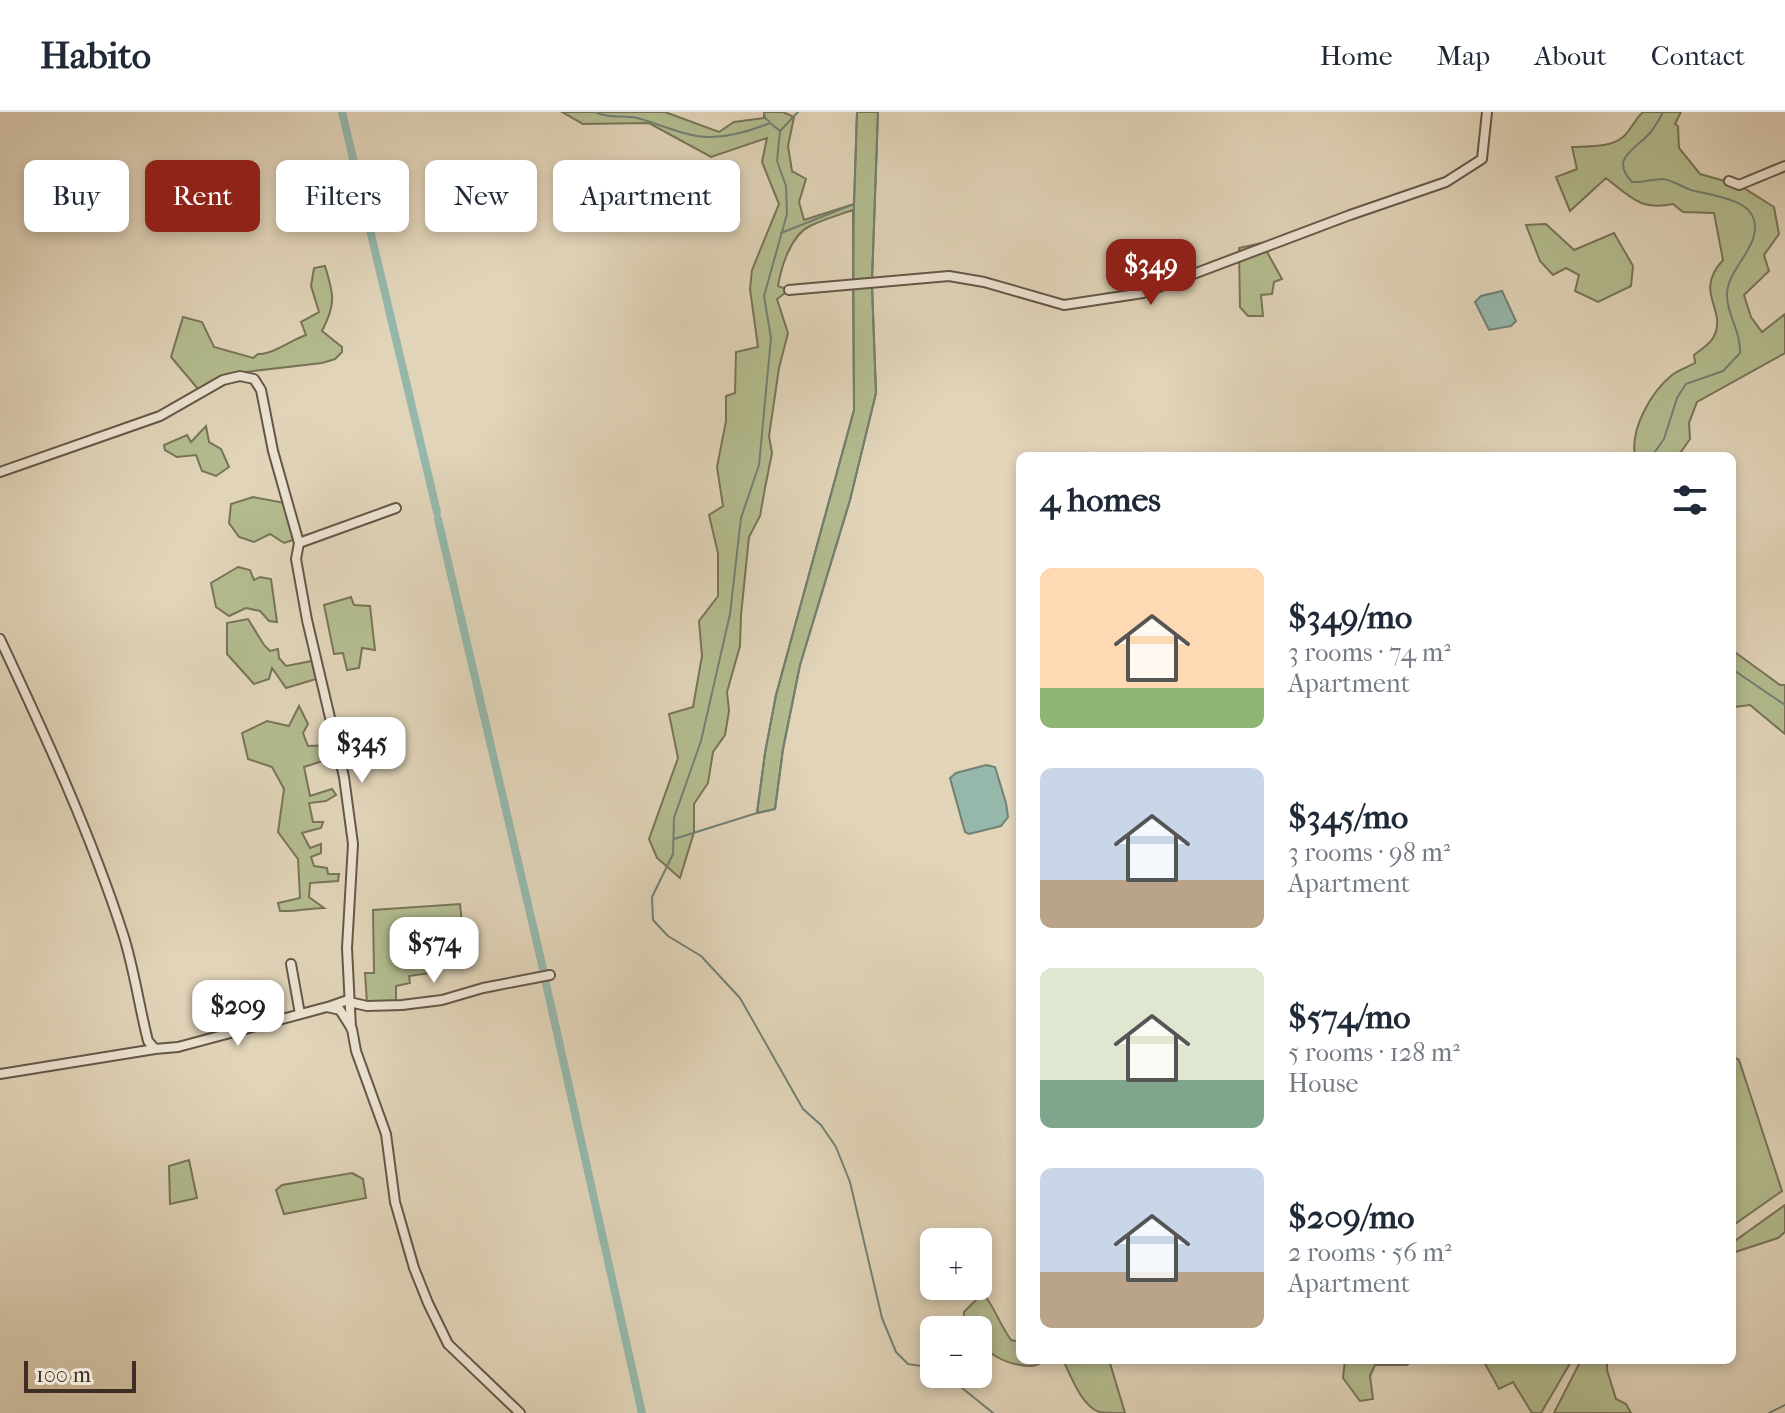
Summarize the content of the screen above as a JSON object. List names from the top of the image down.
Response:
{
  "scale_bar": "100 m",
  "page": {
    "header": "Habito",
    "nav": [
      "Home",
      "Map",
      "About",
      "Contact"
    ],
    "chip": [
      "Buy",
      "Rent",
      "Filters",
      "New",
      "Apartment"
    ],
    "price": [
      "$349",
      "$345",
      "$574",
      "$209"
    ],
    "heading": "4 homes",
    "list": [
      {
        "name": "$349/mo",
        "note": "3 rooms · 74 m² · Apartment"
      },
      {
        "name": "$345/mo",
        "note": "3 rooms · 98 m² · Apartment"
      },
      {
        "name": "$574/mo",
        "note": "5 rooms · 128 m² · House"
      },
      {
        "name": "$209/mo",
        "note": "2 rooms · 56 m² · Apartment"
      }
    ],
    "map_buttons": ["+", "−"],
    "scale": "100 m"
  }
}
